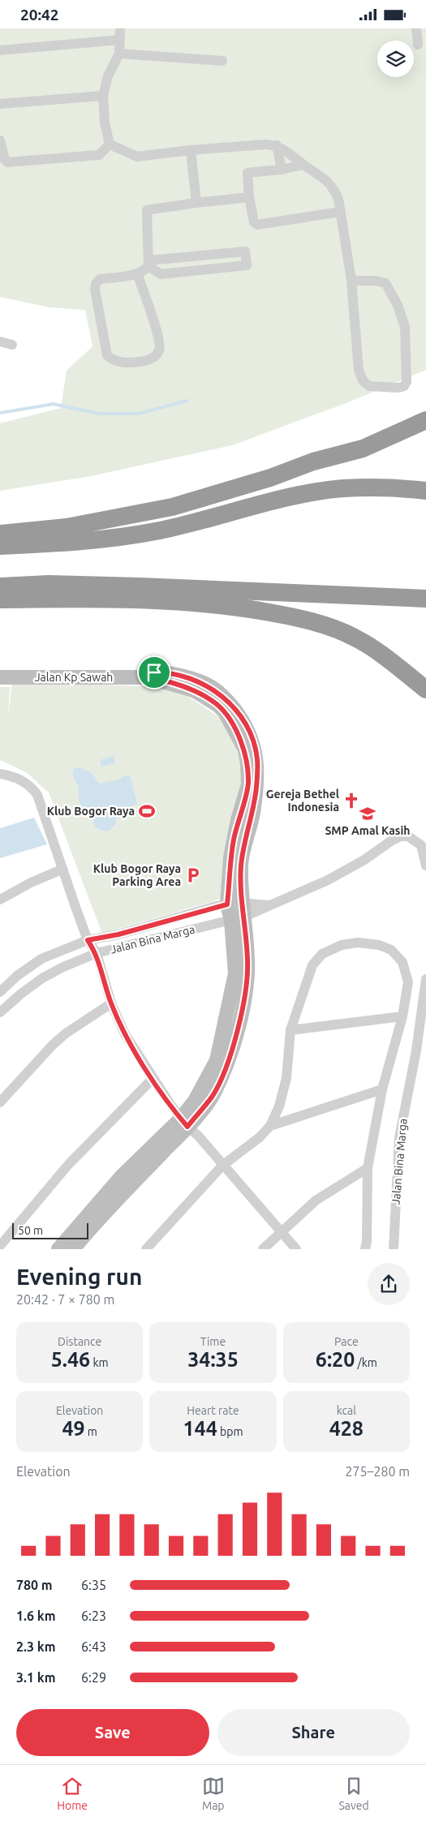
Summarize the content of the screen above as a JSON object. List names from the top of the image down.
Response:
{
  "streets": {
    "street": ["Jalan Kp Sawah", "Jalan Bina Marga"]
  },
  "places": {
    "church": ["Gereja Bethel Indonesia"],
    "sports": ["Klub Bogor Raya"],
    "school or university": ["SMP Amal Kasih"],
    "parking": ["Klub Bogor Raya Parking Area"]
  },
  "scale_bar": "50 m",
  "page": {
    "status": "20:42",
    "scale": "50 m",
    "heading": ["Evening run", "20:42 · 7 × 780 m"],
    "stats": [
      ["Distance", "5.46 km"],
      ["Time", "34:35"],
      ["Pace", "6:20 /km"],
      ["Elevation", "49 m"],
      ["Heart rate", "144 bpm"],
      ["kcal", "428"]
    ],
    "chart": ["Elevation", "275–280 m"],
    "list": [
      {
        "name": "780 m",
        "note": "6:35"
      },
      {
        "name": "1.6 km",
        "note": "6:23"
      },
      {
        "name": "2.3 km",
        "note": "6:43"
      },
      {
        "name": "3.1 km",
        "note": "6:29"
      }
    ],
    "buttons": ["Save", "Share"],
    "tabs": ["Home", "Map", "Saved"]
  }
}
